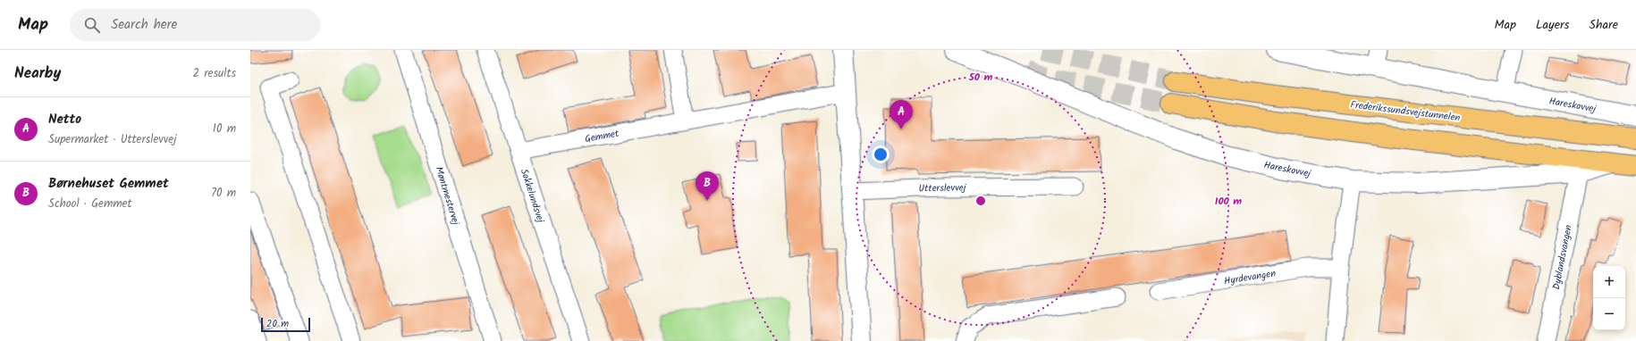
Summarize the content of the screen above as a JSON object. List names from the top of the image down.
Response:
{
  "streets": {
    "main road": ["Hareskovvej", "Frederikssundsvejstunnelen"],
    "street": [
      "Gemmet",
      "Utterslevvej",
      "Møntmestervej",
      "Sokkelundsvej",
      "Dyblandsvangen",
      "Hyrdevangen"
    ]
  },
  "crossings": [
    ["Hareskovvej", "Dyblandsvangen"],
    ["Gemmet", "Sokkelundsvej"]
  ],
  "scale_bar": "20 m",
  "page": {
    "header": "Map",
    "search": "Search here",
    "nav": ["Map", "Layers", "Share"],
    "heading": ["Nearby", "2 results"],
    "list": [
      {
        "mark": "A",
        "name": "Netto",
        "note": "Supermarket · Utterslevvej",
        "value": "10 m"
      },
      {
        "mark": "B",
        "name": "Børnehuset Gemmet",
        "note": "School · Gemmet",
        "value": "70 m"
      }
    ],
    "pins": ["A", "B"],
    "map_buttons": ["+", "−"],
    "scale": "20 m"
  },
  "rings": ["50 m", "100 m"]
}
